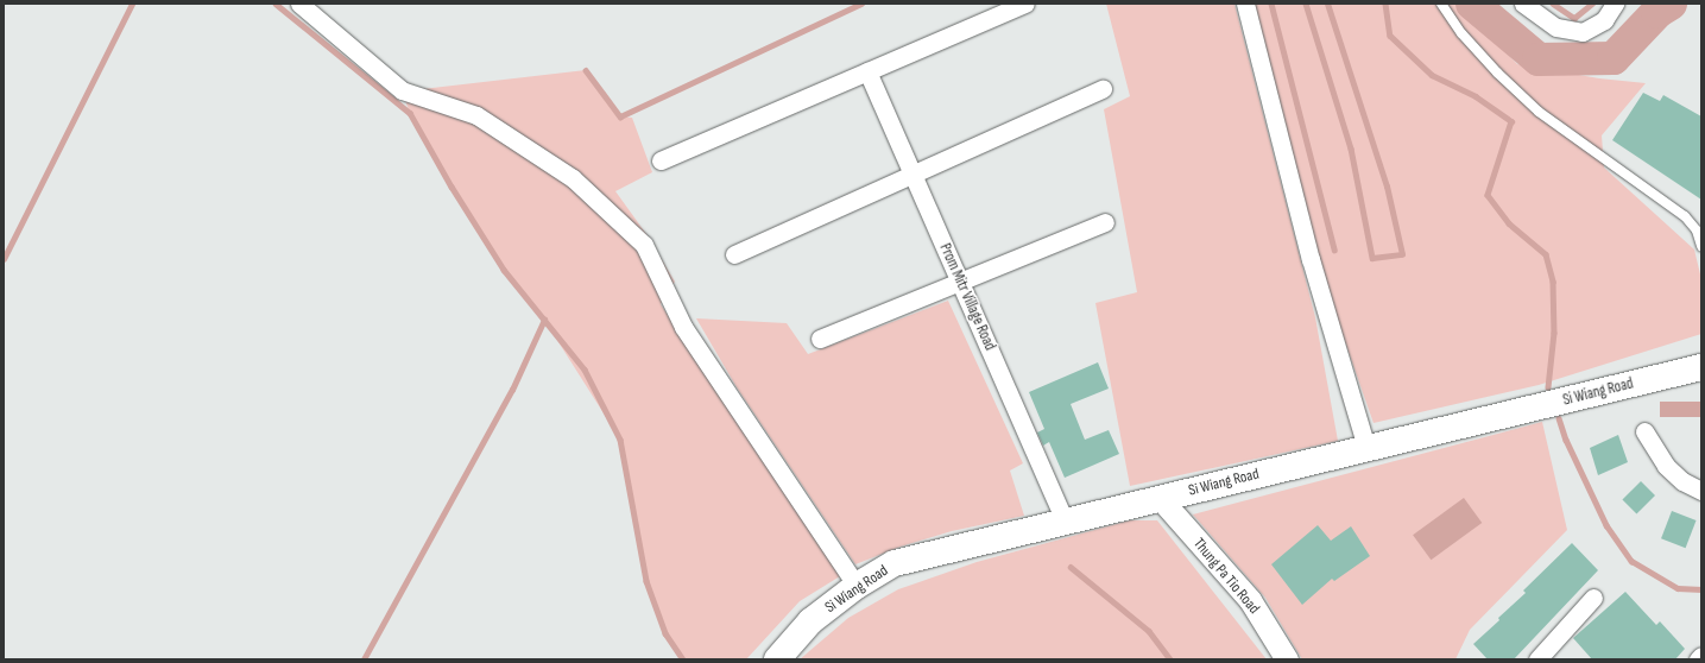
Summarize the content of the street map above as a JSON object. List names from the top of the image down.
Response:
{
  "streets": {
    "main road": ["Si Wiang Road"],
    "street": ["Prom Mitr Village Road", "Thung Pa Tio Road"]
  },
  "crossings": [
    ["Prom Mitr Village Road", "Si Wiang Road"],
    ["Si Wiang Road", "Thung Pa Tio Road"]
  ]
}
